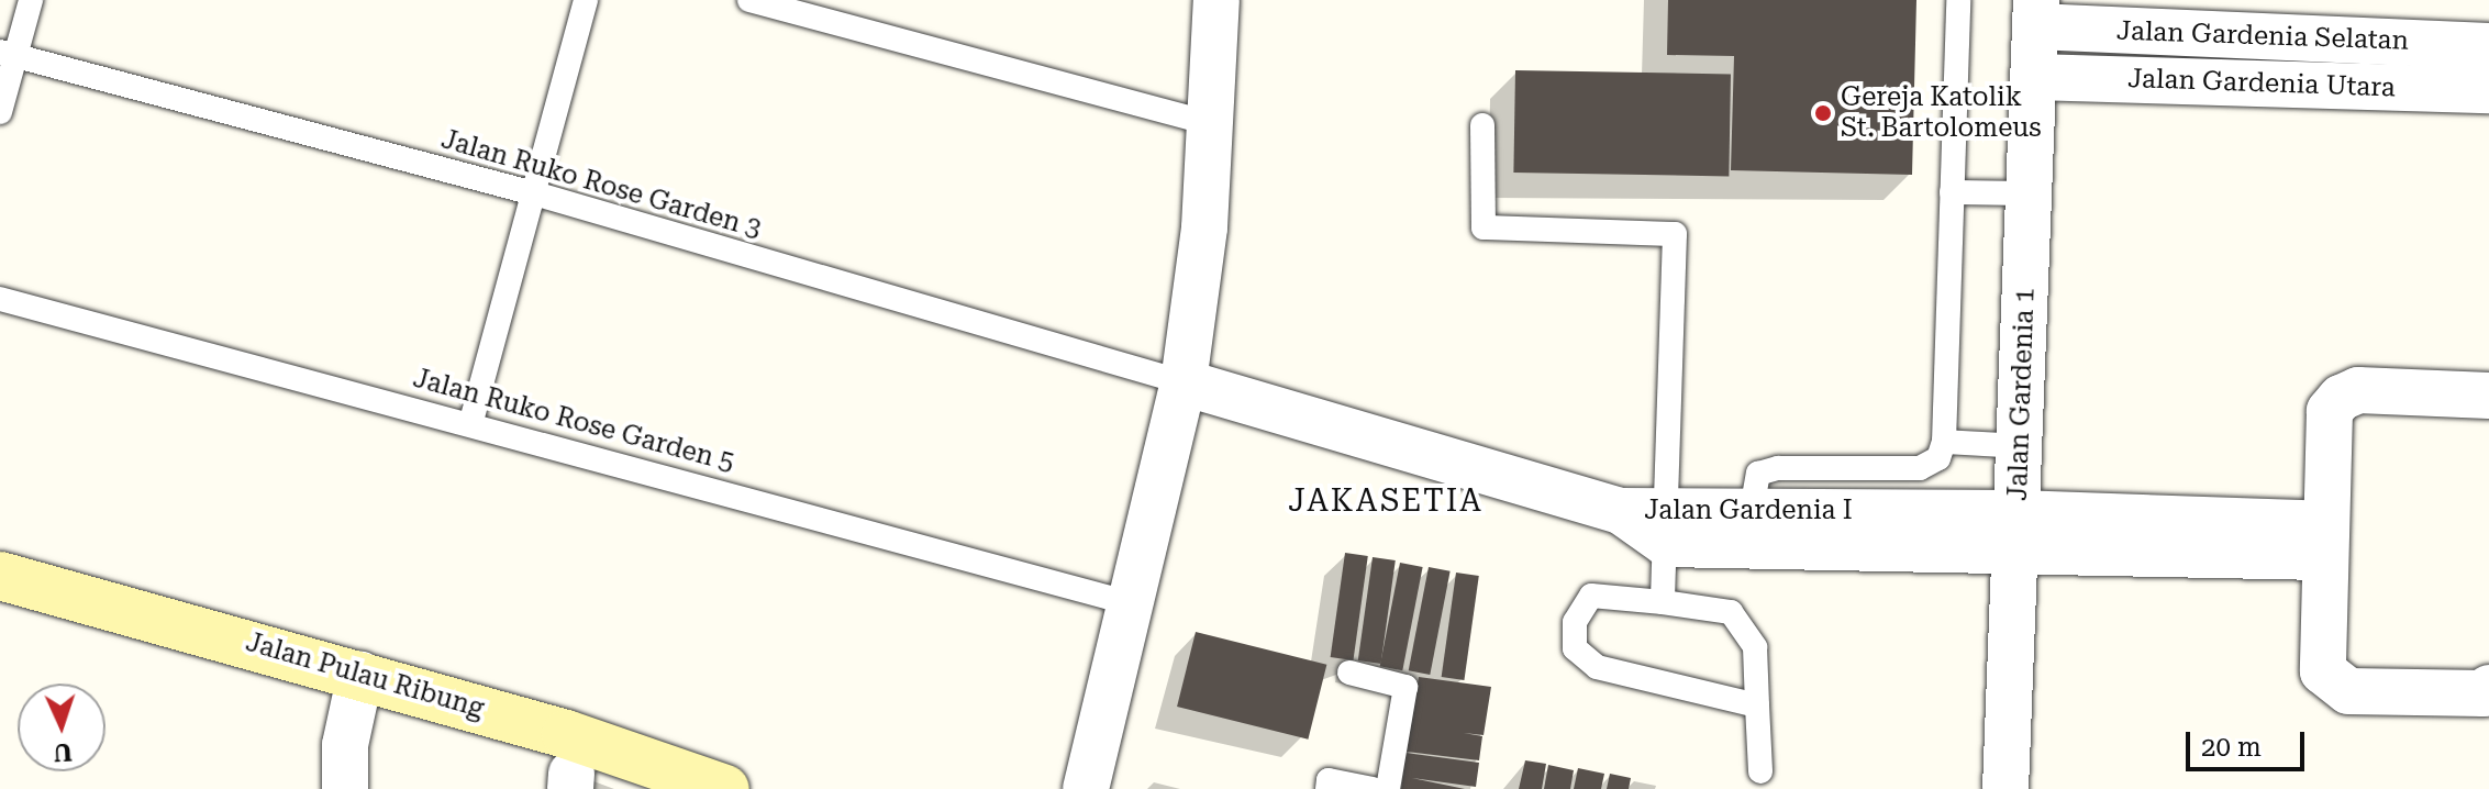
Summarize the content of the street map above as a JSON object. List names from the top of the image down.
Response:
{
  "streets": {
    "main road": ["Jalan Pulau Ribung"],
    "street": [
      "Jalan Gardenia Selatan",
      "Jalan Gardenia Utara",
      "Jalan Gardenia 1",
      "Jalan Gardenia I"
    ],
    "lane": ["Jalan Ruko Rose Garden 3", "Jalan Ruko Rose Garden 5"]
  },
  "crossings": [
    ["Jalan Gardenia Selatan", "Jalan Gardenia 1"],
    ["Jalan Gardenia Utara", "Jalan Gardenia 1"],
    ["Jalan Ruko Rose Garden 3", "Jalan Gardenia I"],
    ["Jalan Gardenia 1", "Jalan Gardenia I"]
  ],
  "districts": ["JAKASETIA"],
  "places": ["Gereja Katolik St. Bartolomeus"],
  "scale_bar": "20 m",
  "north": "bottom"
}
